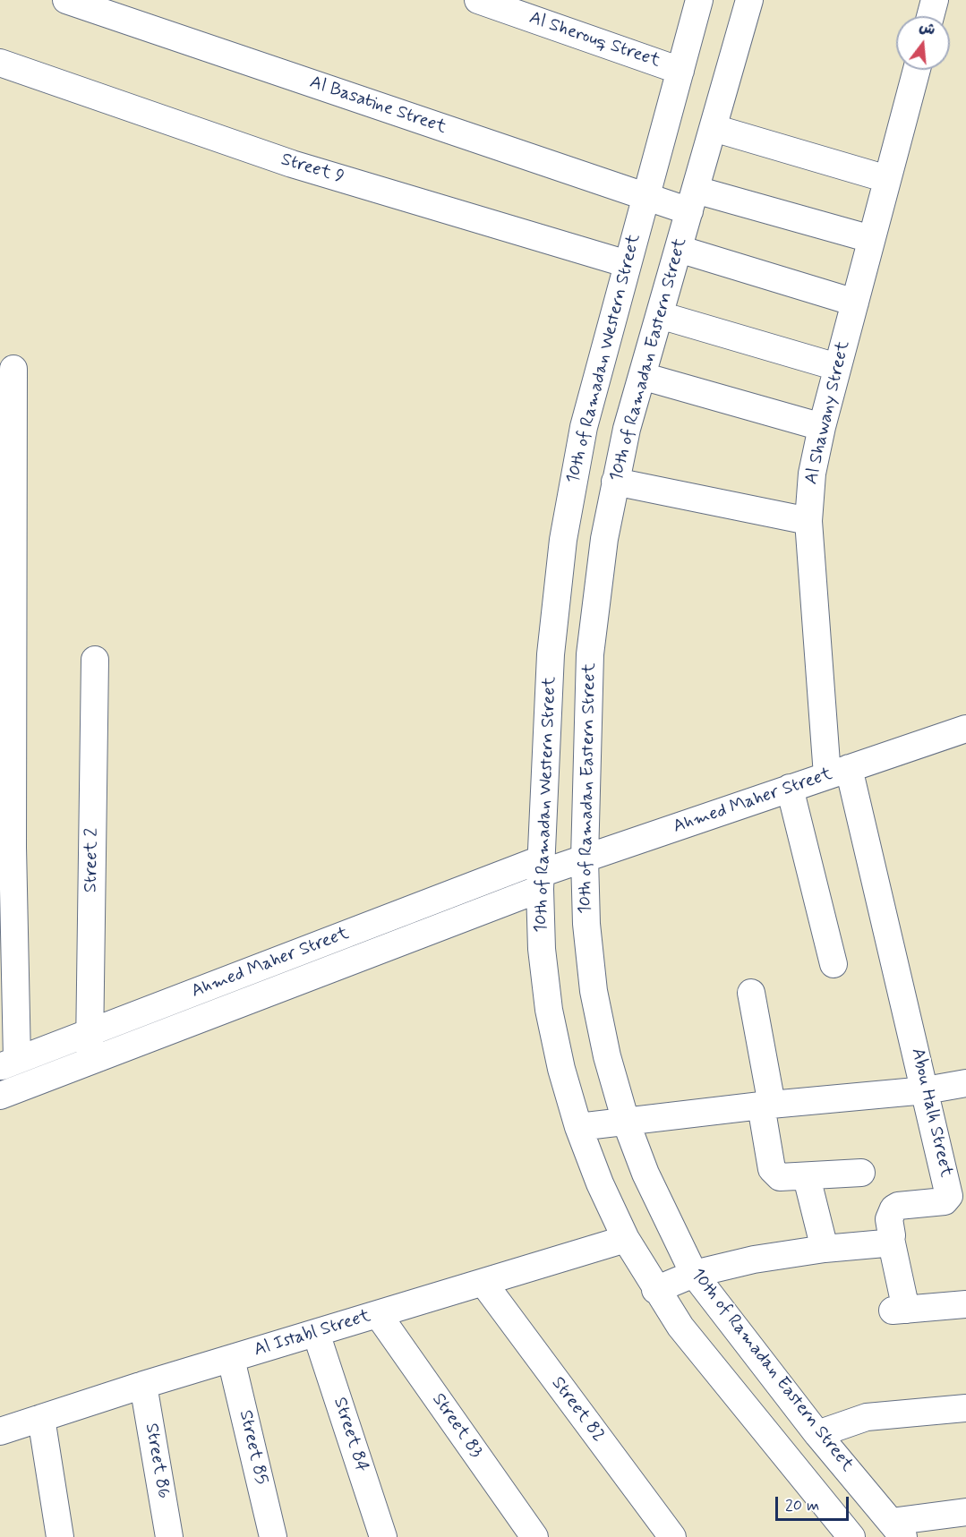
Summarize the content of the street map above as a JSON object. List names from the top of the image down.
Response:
{
  "streets": {
    "street": [
      "Al Sherouq Street",
      "Al Basatine Street",
      "Street 9",
      "10th of Ramadan Western Street",
      "10th of Ramadan Eastern Street",
      "Al Shawany Street",
      "Ahmed Maher Street",
      "Street 2",
      "Abou Halh Street",
      "Al Istabl Street",
      "Street 82",
      "Street 83",
      "Street 84",
      "Street 85",
      "Street 86"
    ]
  },
  "crossings": [
    ["Al Sherouq Street", "10th of Ramadan Western Street"],
    ["Al Basatine Street", "10th of Ramadan Western Street"],
    ["Al Basatine Street", "10th of Ramadan Eastern Street"],
    ["Al Basatine Street", "Al Shawany Street"],
    ["Street 9", "10th of Ramadan Western Street"],
    ["10th of Ramadan Western Street", "Ahmed Maher Street"],
    ["10th of Ramadan Western Street", "Al Istabl Street"],
    ["10th of Ramadan Eastern Street", "Ahmed Maher Street"],
    ["Al Shawany Street", "Ahmed Maher Street"],
    ["Al Shawany Street", "Abou Halh Street"],
    ["Ahmed Maher Street", "Street 2"],
    ["Ahmed Maher Street", "Abou Halh Street"],
    ["Al Istabl Street", "Street 82"],
    ["Al Istabl Street", "Street 83"],
    ["Al Istabl Street", "Street 84"],
    ["Al Istabl Street", "Street 85"],
    ["Al Istabl Street", "Street 86"]
  ],
  "scale_bar": "20 m",
  "north": "top"
}
